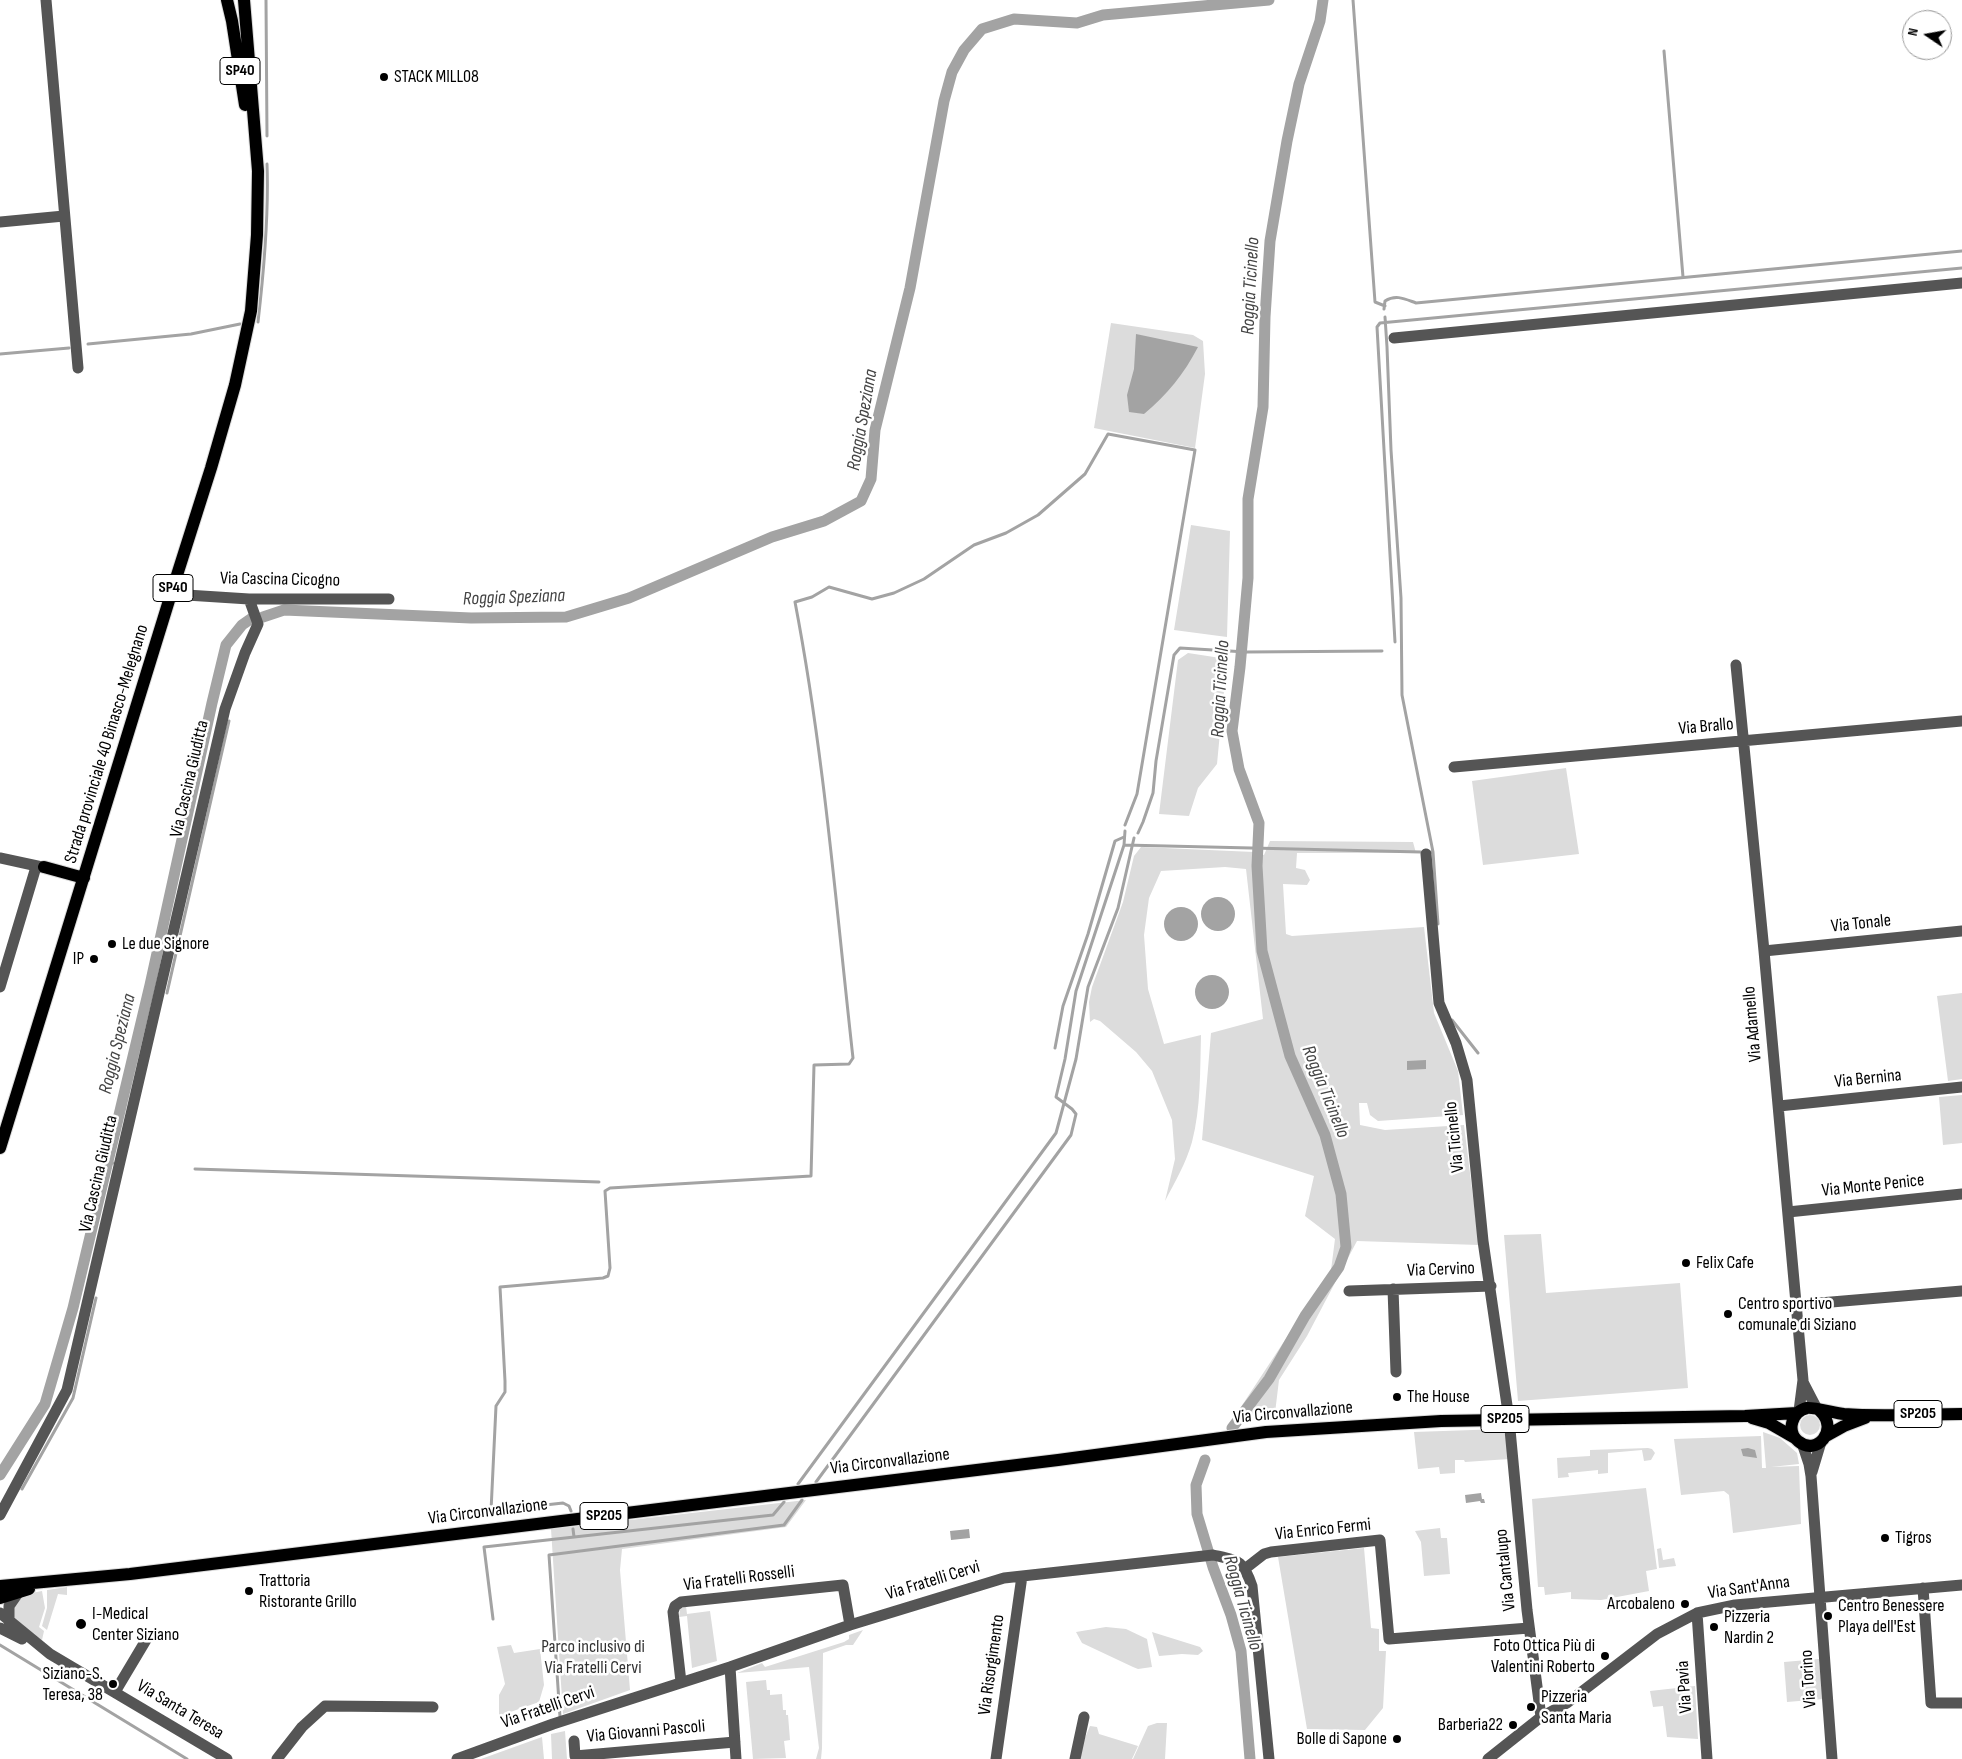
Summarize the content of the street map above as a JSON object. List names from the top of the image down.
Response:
{
  "streets": {
    "main road": [
      "SP40",
      "Strada provinciale 40 Binasco-Melegnano",
      "Via Circonvallazione",
      "SP205"
    ],
    "street": [
      "Via Cascina Cicogno",
      "Via Brallo",
      "Via Cascina Giuditta",
      "Via Tonale",
      "Via Adamello",
      "Via Bernina",
      "Via Ticinello",
      "Via Monte Penice",
      "Via Cervino",
      "Via Enrico Fermi",
      "Via Cantalupo",
      "Via Fratelli Rosselli",
      "Via Fratelli Cervi",
      "Via Sant'Anna",
      "Via Risorgimento",
      "Via Torino",
      "Via Pavia",
      "Via Santa Teresa",
      "Via Giovanni Pascoli"
    ]
  },
  "crossings": [
    ["Via Cascina Cicogno", "Strada provinciale 40 Binasco-Melegnano"],
    ["Via Cascina Cicogno", "Via Cascina Giuditta"],
    ["Via Brallo", "Via Adamello"],
    ["Via Tonale", "Via Adamello"],
    ["Via Adamello", "Via Bernina"],
    ["Via Adamello", "Via Monte Penice"],
    ["Via Ticinello", "Via Cervino"],
    ["Via Ticinello", "Via Circonvallazione"],
    ["Via Ticinello", "Via Cantalupo"],
    ["Via Circonvallazione", "SP205"],
    ["Via Circonvallazione", "Via Cantalupo"],
    ["Via Enrico Fermi", "Via Cantalupo"],
    ["Via Enrico Fermi", "Via Fratelli Cervi"],
    ["Via Cantalupo", "Via Sant'Anna"],
    ["Via Fratelli Rosselli", "Via Fratelli Cervi"],
    ["Via Fratelli Cervi", "Via Risorgimento"],
    ["Via Sant'Anna", "Via Torino"],
    ["Via Sant'Anna", "Via Pavia"]
  ],
  "water": ["Roggia Ticinello", "Roggia Speziana"],
  "parks": ["Parco inclusivo di Via Fratelli Cervi"],
  "places": [
    "STACK MILL08",
    "Le due Signore",
    "IP",
    "Felix Cafe",
    "Centro sportivo comunale di Siziano",
    "The House",
    "Tigros",
    "Trattoria Ristorante Grillo",
    "Arcobaleno",
    "Centro Benessere Playa dell'Est",
    "I-Medical Center Siziano",
    "Pizzeria Nardin 2",
    "Foto Ottica Più di Valentini Roberto",
    "Siziano-S. Teresa, 38",
    "Pizzeria Santa Maria",
    "Barberia22",
    "Bolle di Sapone"
  ],
  "north": "left"
}
